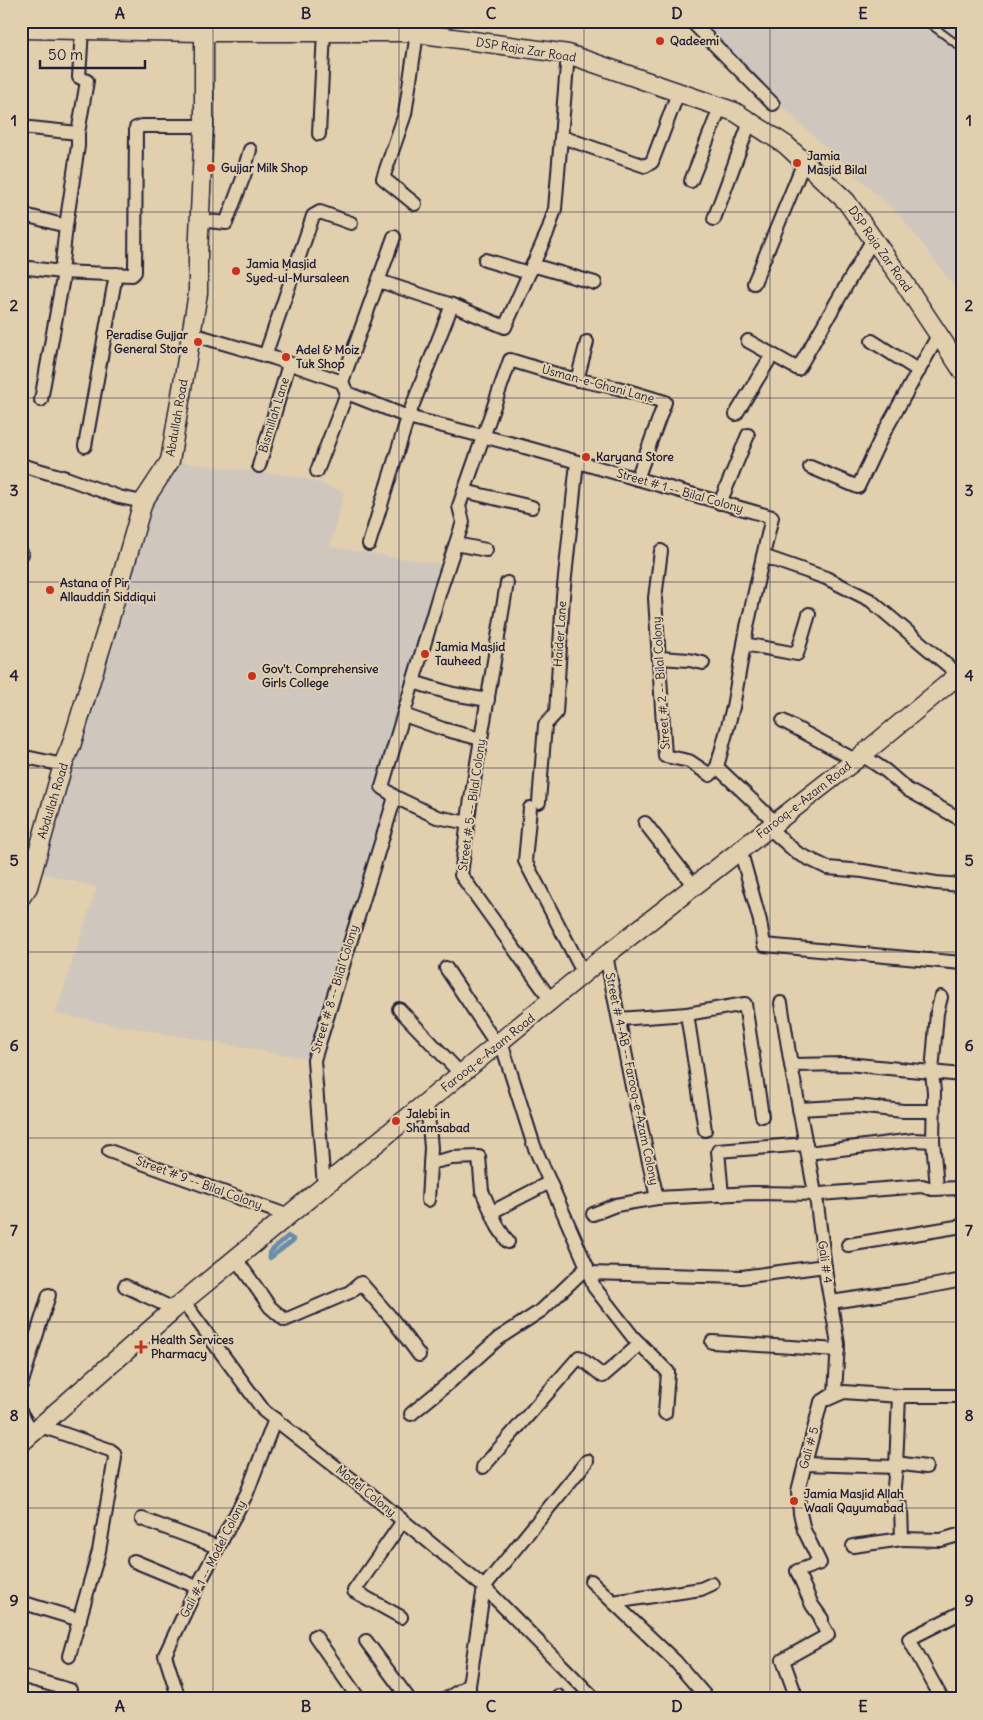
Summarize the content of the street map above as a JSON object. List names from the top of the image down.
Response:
{
  "streets": {
    "street": [
      "DSP Raja Zar Road",
      "Usman-e-Ghani Lane",
      "Bismillah Lane",
      "Abdullah Road",
      "Street # 1 -- Bilal Colony",
      "Haider Lane",
      "Street # 2 -- Bilal Colony",
      "Farooq-e-Azam Road",
      "Street # 5 -- Bilal Colony",
      "Street # 8 -- Bilal Colony",
      "Street # 4-AB -- Farooq-e-Azam Colony",
      "Street # 9 -- Bilal Colony",
      "Gali # 4",
      "Gali # 5",
      "Model Colony",
      "Gali # 1 -- Model Colony"
    ]
  },
  "crossings": [
    ["DSP Raja Zar Road", "Abdullah Road"],
    ["Usman-e-Ghani Lane", "Street # 1 -- Bilal Colony"],
    ["Bismillah Lane", "Street # 1 -- Bilal Colony"],
    ["Abdullah Road", "Street # 1 -- Bilal Colony"],
    ["Street # 1 -- Bilal Colony", "Haider Lane"],
    ["Haider Lane", "Farooq-e-Azam Road"],
    ["Farooq-e-Azam Road", "Street # 5 -- Bilal Colony"],
    ["Farooq-e-Azam Road", "Street # 8 -- Bilal Colony"],
    ["Farooq-e-Azam Road", "Street # 4-AB -- Farooq-e-Azam Colony"],
    ["Farooq-e-Azam Road", "Street # 9 -- Bilal Colony"],
    ["Farooq-e-Azam Road", "Model Colony"],
    ["Street # 4-AB -- Farooq-e-Azam Colony", "Gali # 4"],
    ["Gali # 4", "Gali # 5"],
    ["Model Colony", "Gali # 1 -- Model Colony"]
  ],
  "places": {
    "other": [
      "Qadeemi",
      "Jamia Masjid Bilal",
      "Gujjar Milk Shop",
      "Jamia Masjid Syed-ul-Mursaleen",
      "Peradise Gujjar General Store",
      "Adel & Moiz Tuk Shop",
      "Karyana Store",
      "Astana of Pir Allauddin Siddiqui",
      "Jamia Masjid Tauheed",
      "Gov't. Comprehensive Girls College",
      "Jalebi in Shamsabad",
      "Jamia Masjid Allah Waali Qayumabad"
    ],
    "health": ["Health Services Pharmacy"]
  },
  "scale_bar": "50 m",
  "grid": {
    "columns": [
      "A",
      "B",
      "C",
      "D",
      "E"
    ],
    "rows": [
      "1",
      "2",
      "3",
      "4",
      "5",
      "6",
      "7",
      "8",
      "9"
    ]
  }
}
